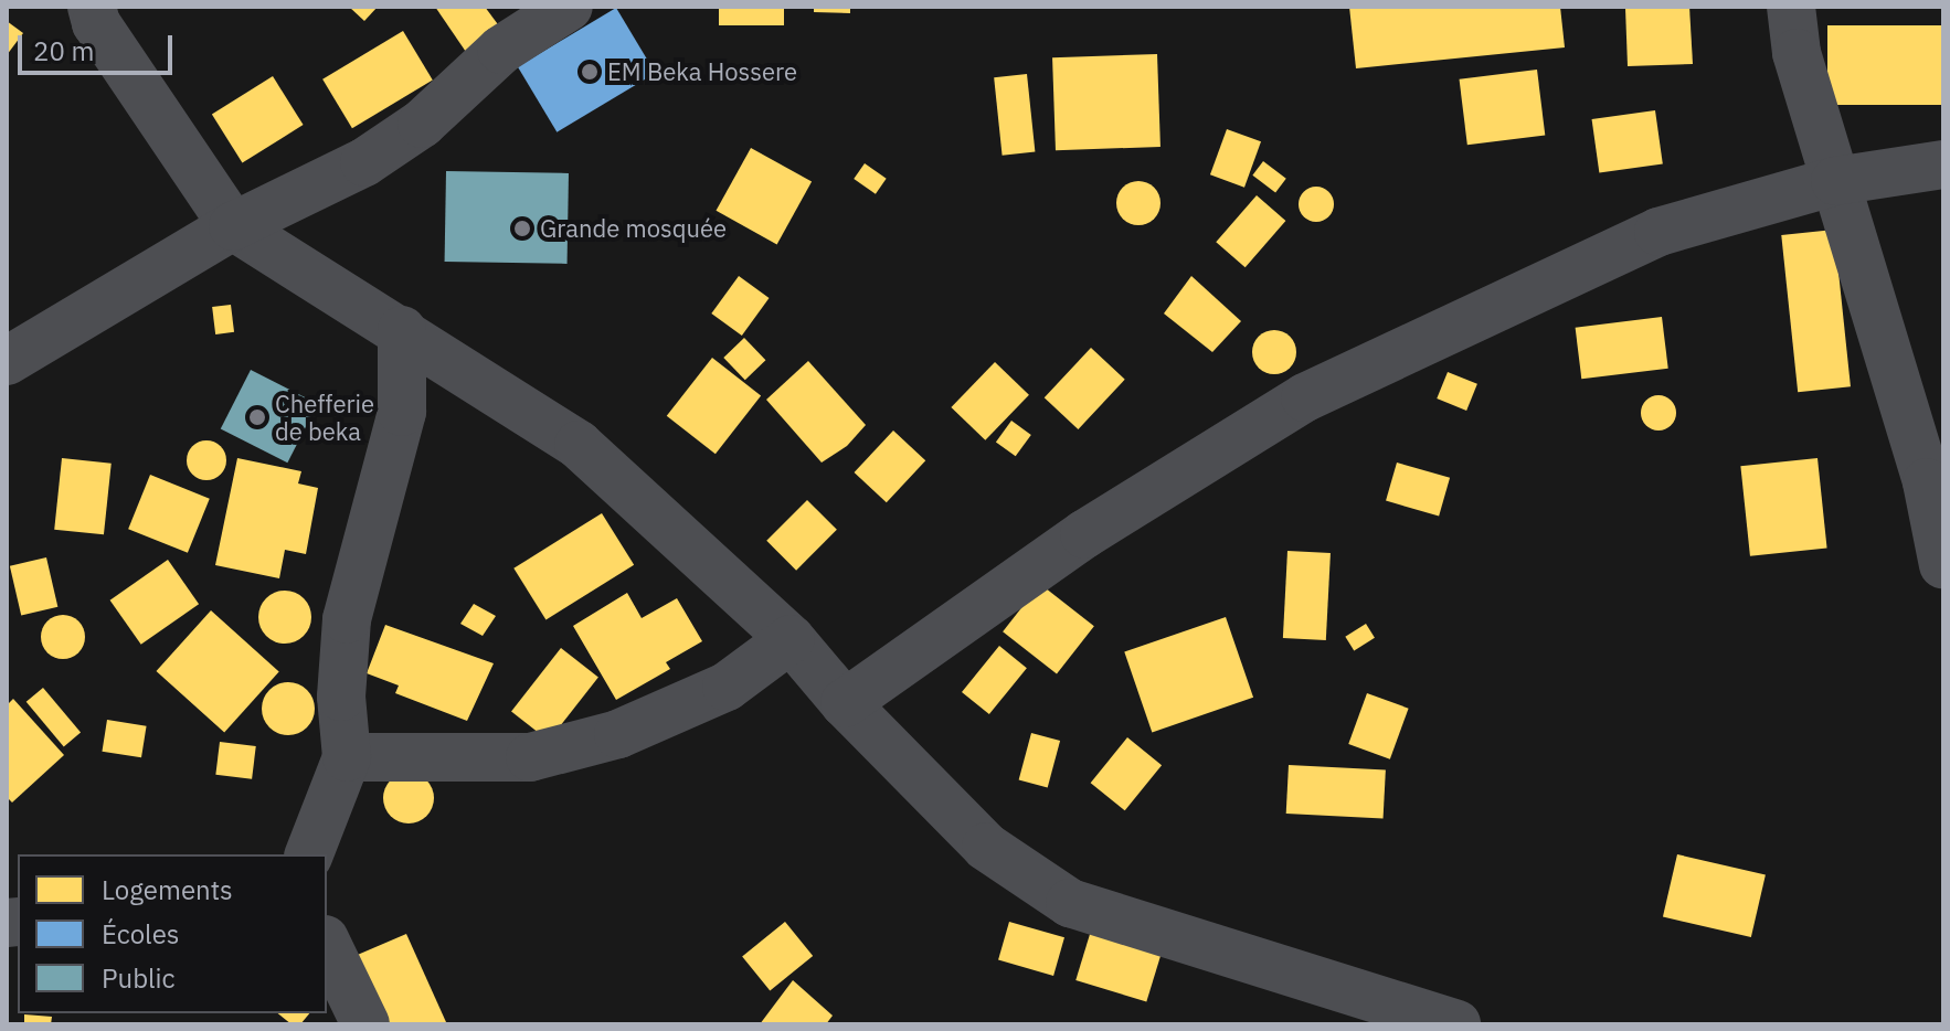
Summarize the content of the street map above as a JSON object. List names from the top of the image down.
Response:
{
  "places": ["EM Beka Hossere", "Grande mosquée", "Chefferie de beka"],
  "legend": ["Logements", "Écoles", "Public"],
  "scale_bar": "20 m"
}
